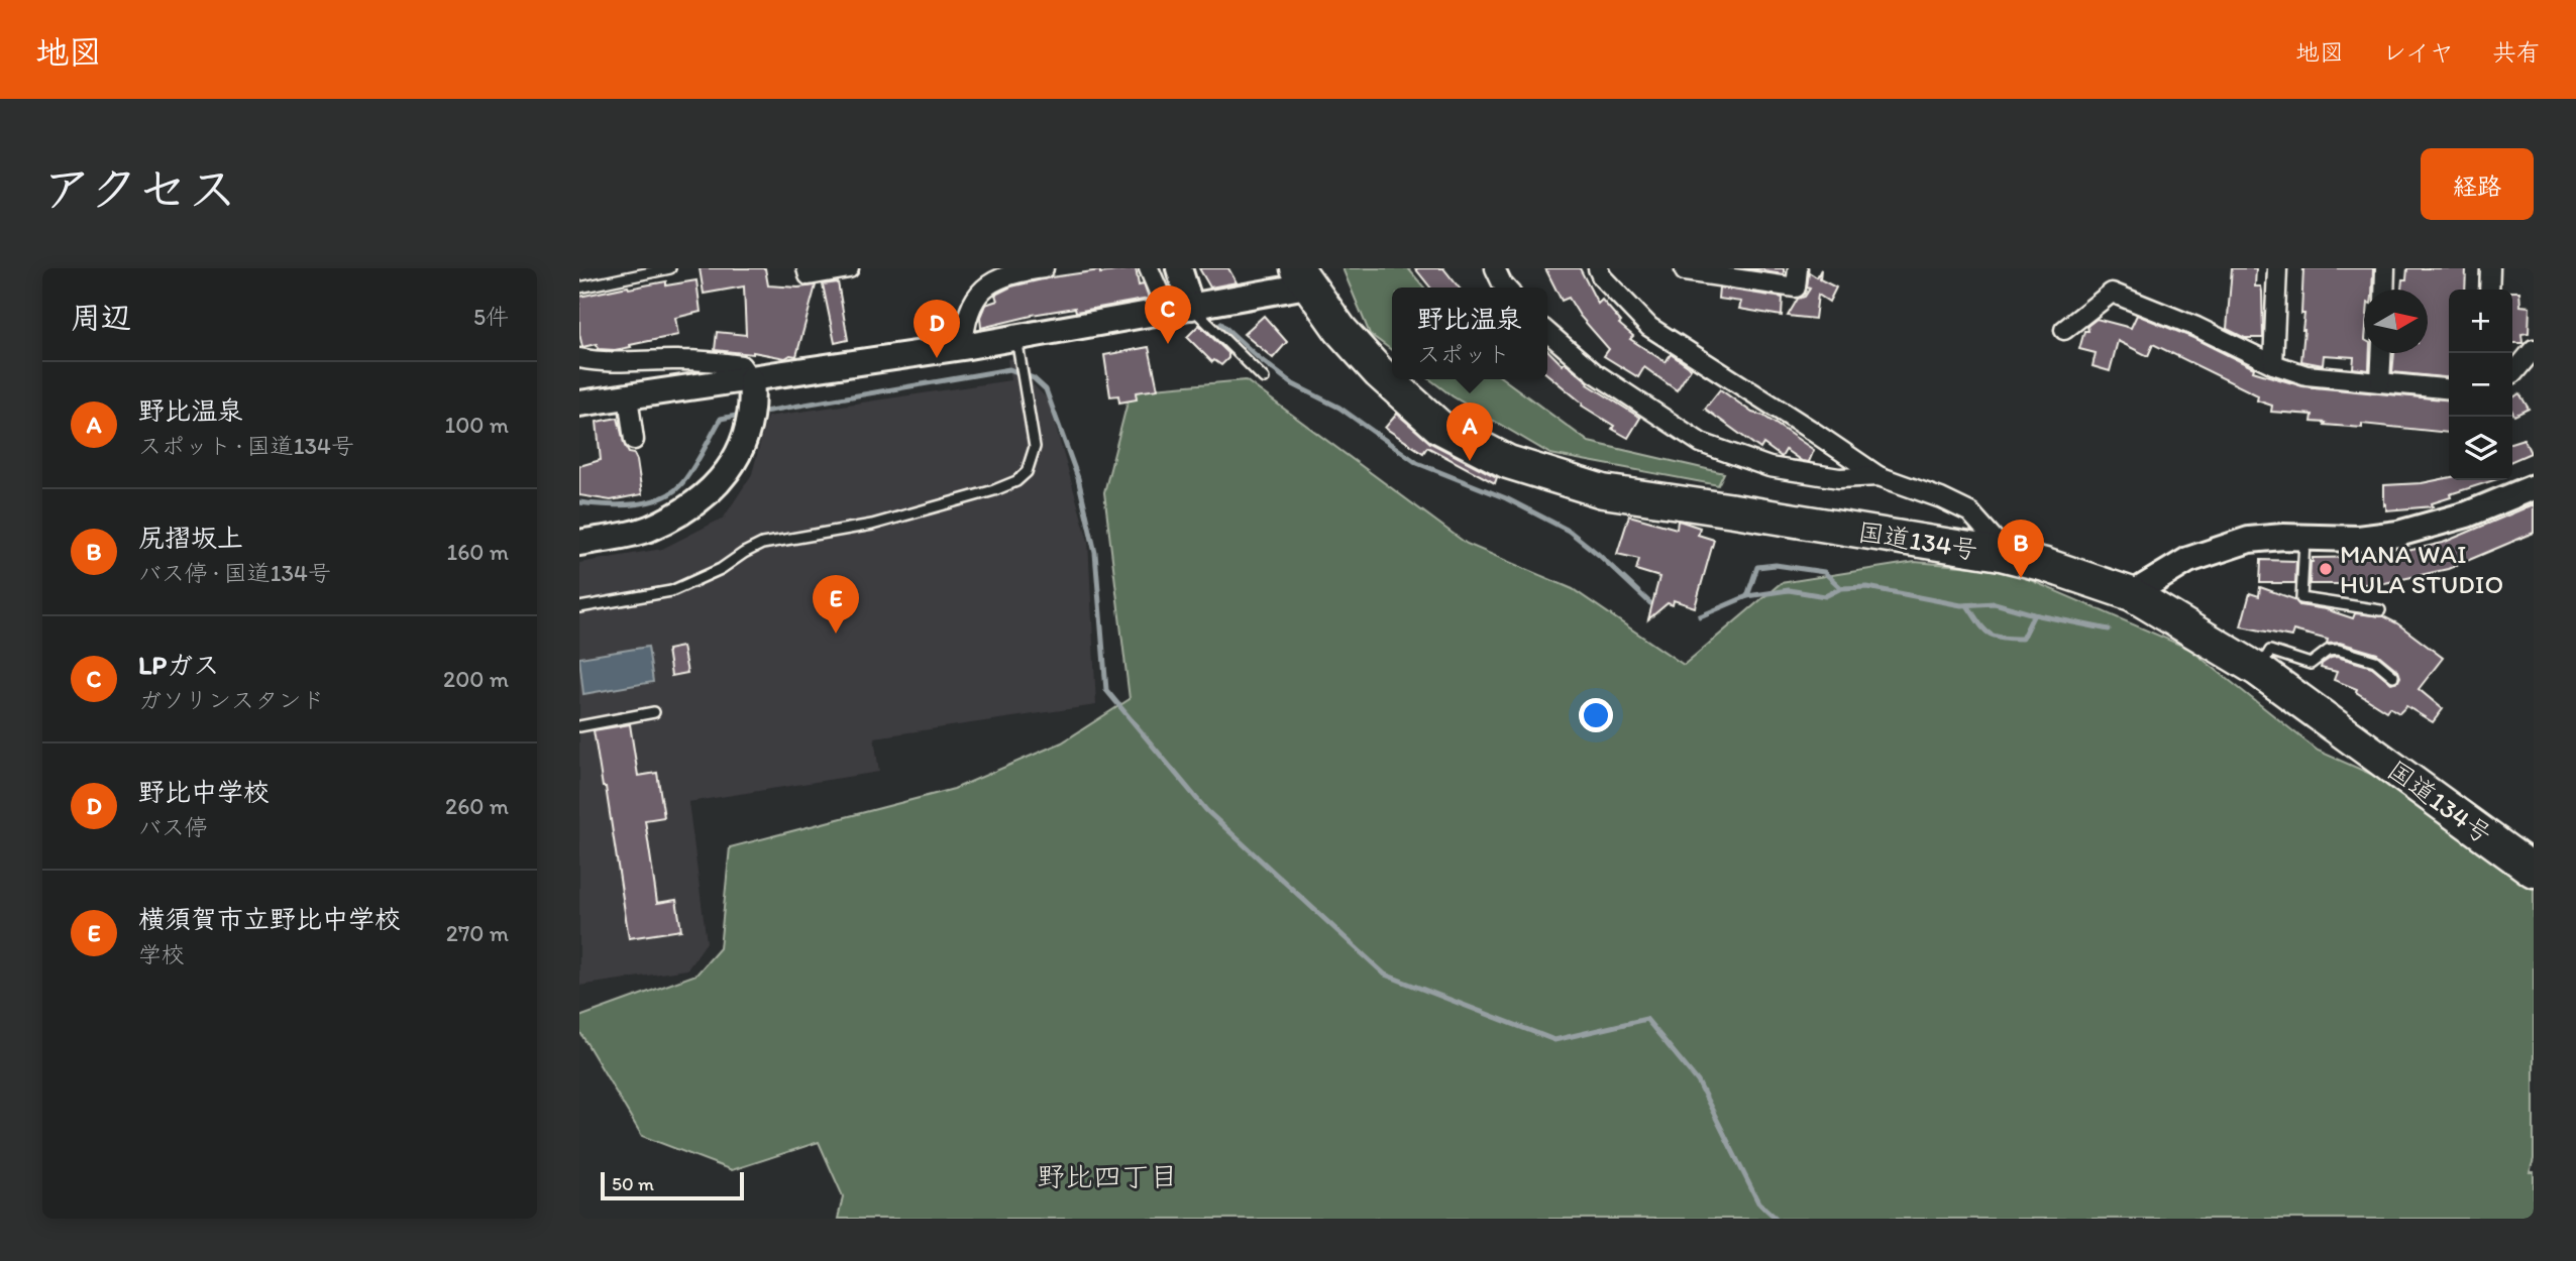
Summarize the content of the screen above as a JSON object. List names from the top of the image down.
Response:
{
  "streets": {
    "highway": ["国道134号"]
  },
  "districts": ["野比四丁目"],
  "places": ["MANA WAI HULA STUDIO"],
  "scale_bar": "50 m",
  "north": "right",
  "page": {
    "header": "地図",
    "nav": ["地図", "レイヤ", "共有"],
    "title": "アクセス",
    "buttons": "経路",
    "heading": ["周辺", "5件"],
    "pins": [
      "C",
      "D",
      "A",
      "B",
      "E"
    ],
    "popup": ["野比温泉", "スポット"],
    "map_buttons": ["+", "−"],
    "list": [
      {
        "mark": "A",
        "name": "野比温泉",
        "note": "スポット · 国道134号",
        "value": "100 m"
      },
      {
        "mark": "B",
        "name": "尻摺坂上",
        "note": "バス停 · 国道134号",
        "value": "160 m"
      },
      {
        "mark": "C",
        "name": "LPガス",
        "note": "ガソリンスタンド",
        "value": "200 m"
      },
      {
        "mark": "D",
        "name": "野比中学校",
        "note": "バス停",
        "value": "260 m"
      },
      {
        "mark": "E",
        "name": "横須賀市立野比中学校",
        "note": "学校",
        "value": "270 m"
      }
    ],
    "scale": "50 m"
  }
}
